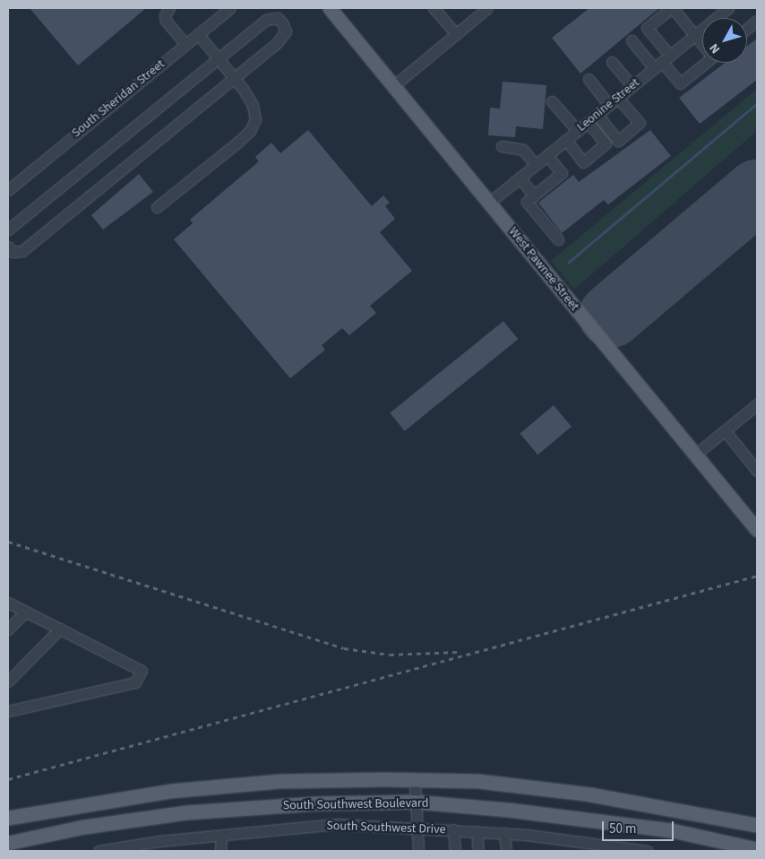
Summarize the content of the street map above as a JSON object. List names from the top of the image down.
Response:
{
  "streets": {
    "main road": ["West Pawnee Street", "South Southwest Boulevard"],
    "street": ["South Sheridan Street", "Leonine Street", "South Southwest Drive"]
  },
  "crossings": [
    ["Leonine Street", "West Pawnee Street"]
  ],
  "scale_bar": "50 m",
  "north": "bottom left"
}
